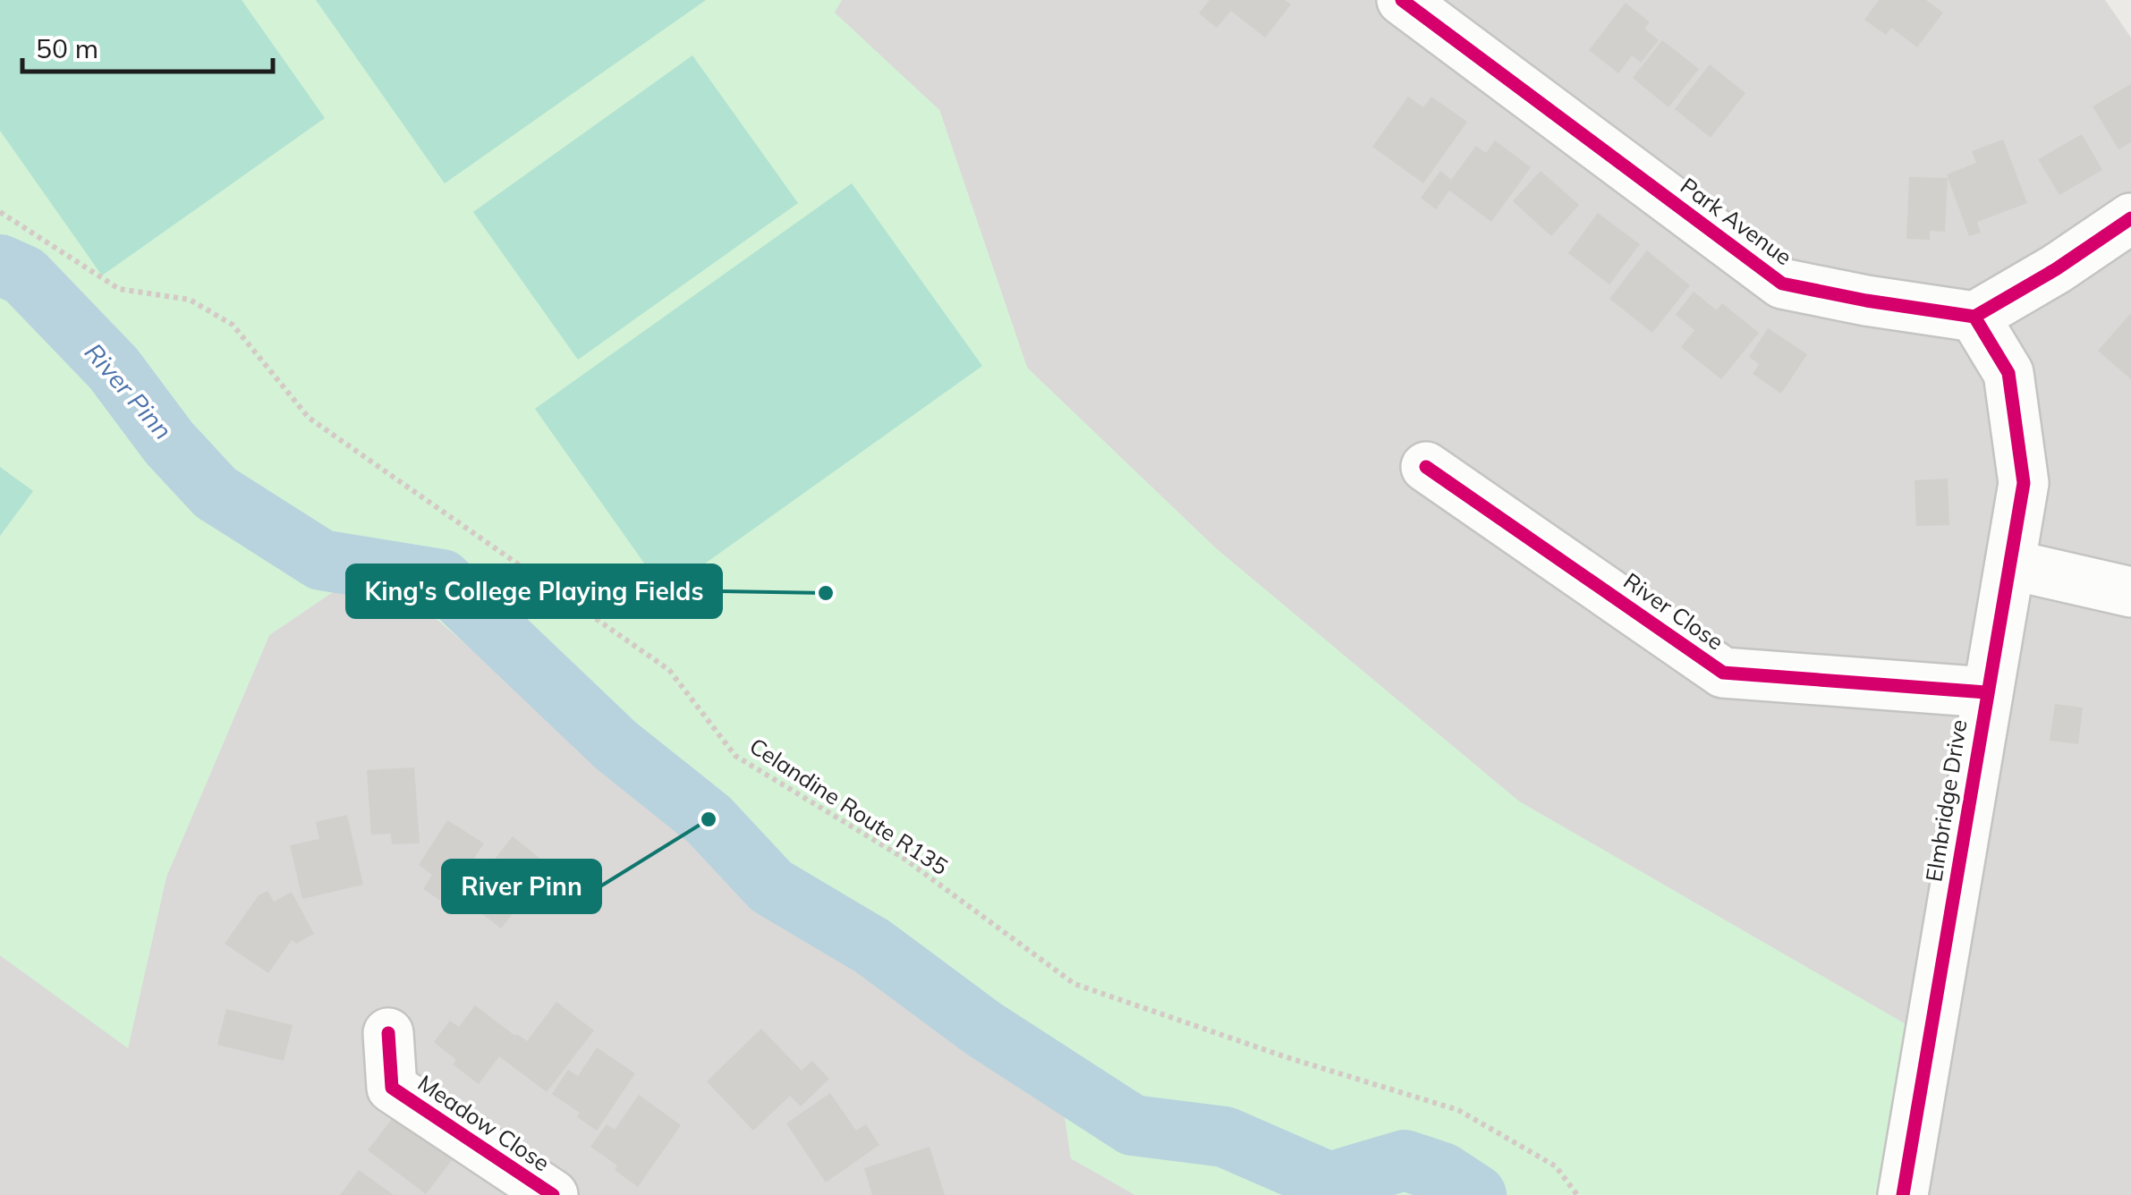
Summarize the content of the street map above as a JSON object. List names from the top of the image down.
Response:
{
  "streets": {
    "street": [
      "Park Avenue",
      "River Close",
      "Elmbridge Drive",
      "Meadow Close"
    ],
    "path": ["Celandine Route R135"]
  },
  "crossings": [
    ["Park Avenue", "Elmbridge Drive"],
    ["River Close", "Elmbridge Drive"]
  ],
  "water": ["River Pinn"],
  "places": ["King's College Playing Fields", "River Pinn"],
  "scale_bar": "50 m"
}
